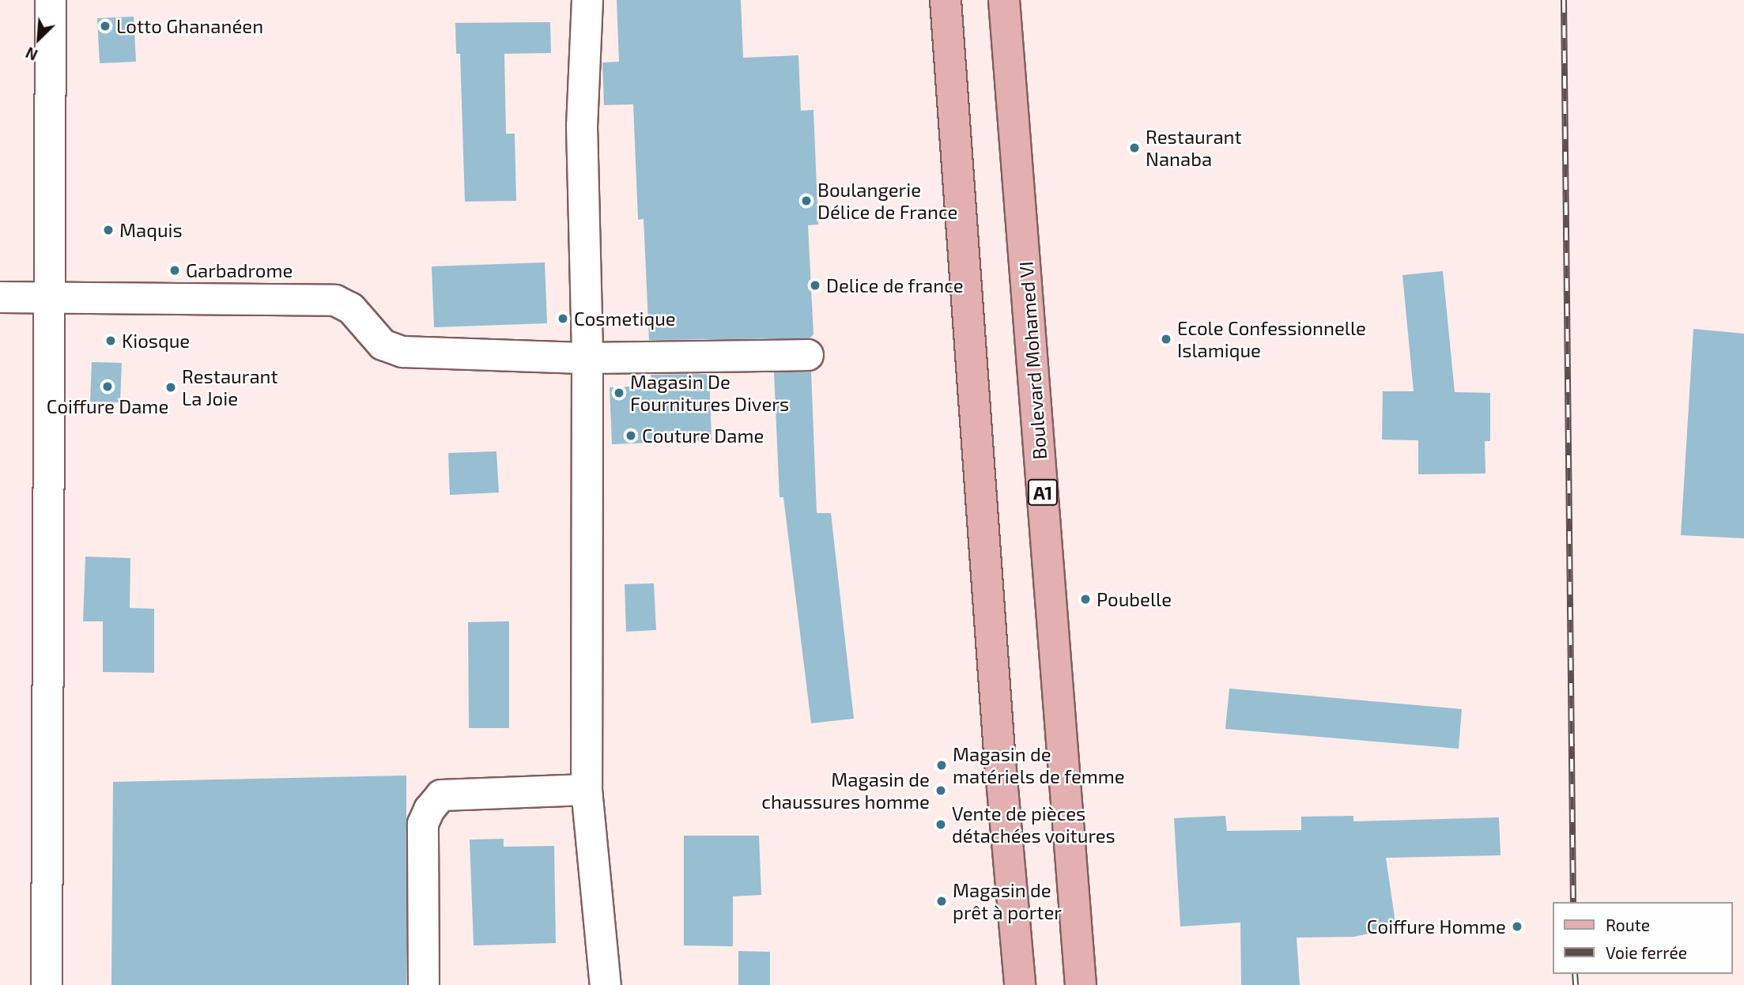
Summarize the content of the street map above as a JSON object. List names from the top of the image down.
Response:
{
  "streets": {
    "main road": ["Boulevard Mohamed VI", "A1"]
  },
  "places": [
    "Lotto Ghananéen",
    "Restaurant Nanaba",
    "Boulangerie Délice de France",
    "Maquis",
    "Garbadrome",
    "Delice de france",
    "Cosmetique",
    "Ecole Confessionnelle Islamique",
    "Kiosque",
    "Coiffure Dame",
    "Restaurant La Joie",
    "Magasin De Fournitures Divers",
    "Couture Dame",
    "Poubelle",
    "Magasin de matériels de femme",
    "Magasin de chaussures homme",
    "Vente de pièces détachées voitures",
    "Magasin de prêt à porter",
    "Coiffure Homme"
  ],
  "legend": ["Route", "Voie ferrée"],
  "north": "bottom left"
}
